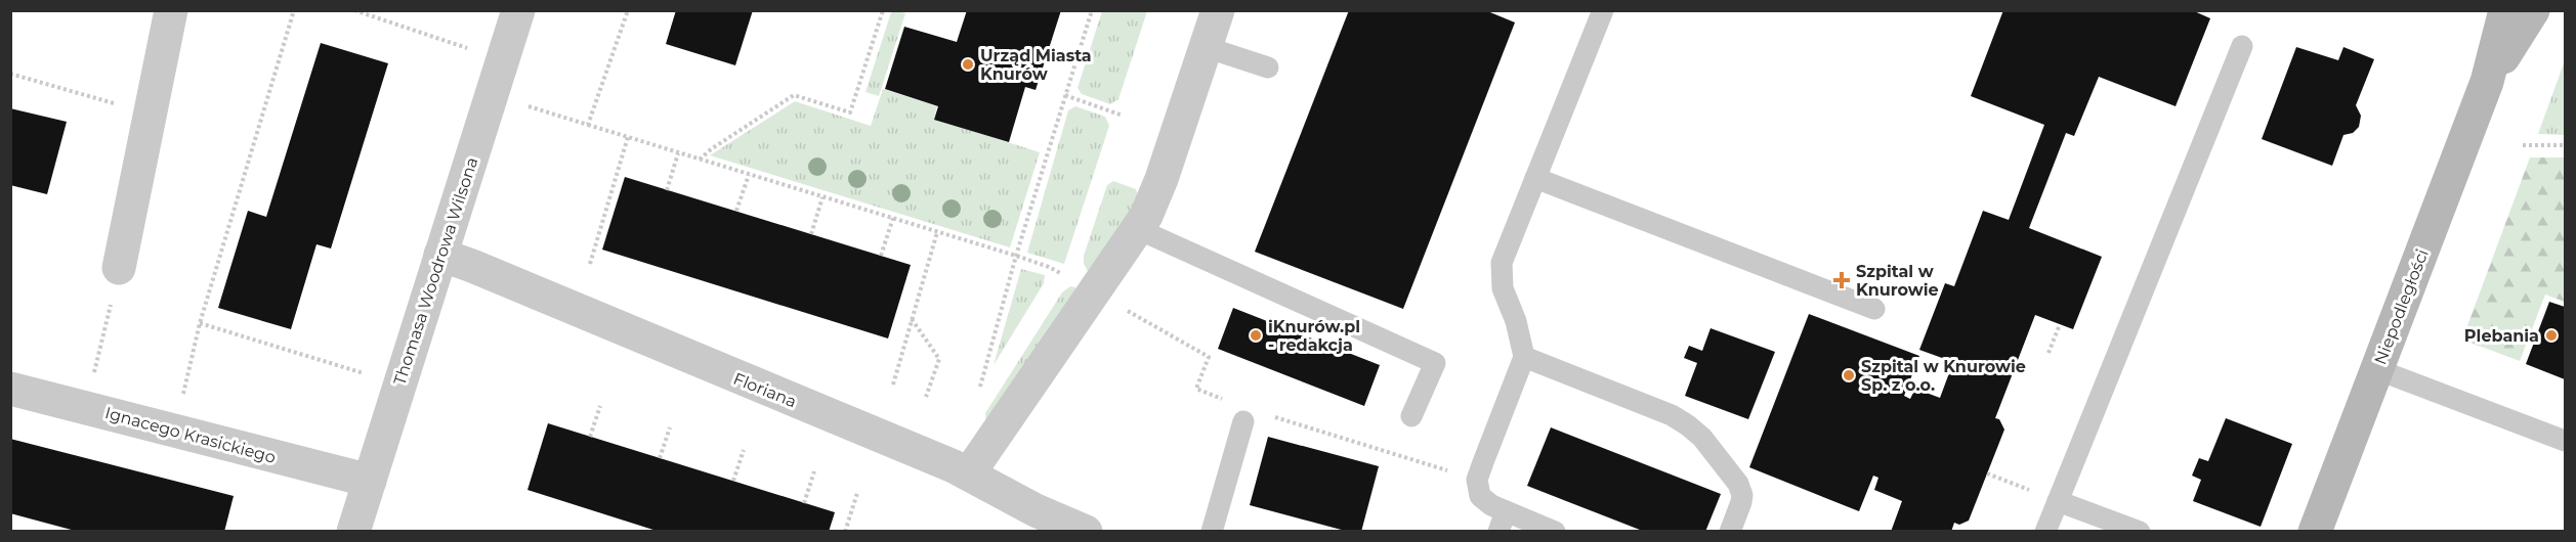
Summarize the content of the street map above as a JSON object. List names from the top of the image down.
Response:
{
  "streets": {
    "main road": ["Niepodległości"],
    "street": ["Thomasa Woodrowa Wilsona", "Floriana", "Ignacego Krasickiego"]
  },
  "crossings": [
    ["Thomasa Woodrowa Wilsona", "Floriana"],
    ["Thomasa Woodrowa Wilsona", "Ignacego Krasickiego"]
  ],
  "places": {
    "other": [
      "Urząd Miasta Knurów",
      "iKnurów.pl - redakcja",
      "Plebania",
      "Szpital w Knurowie Sp. z o.o."
    ],
    "health": ["Szpital w Knurowie"]
  }
}
